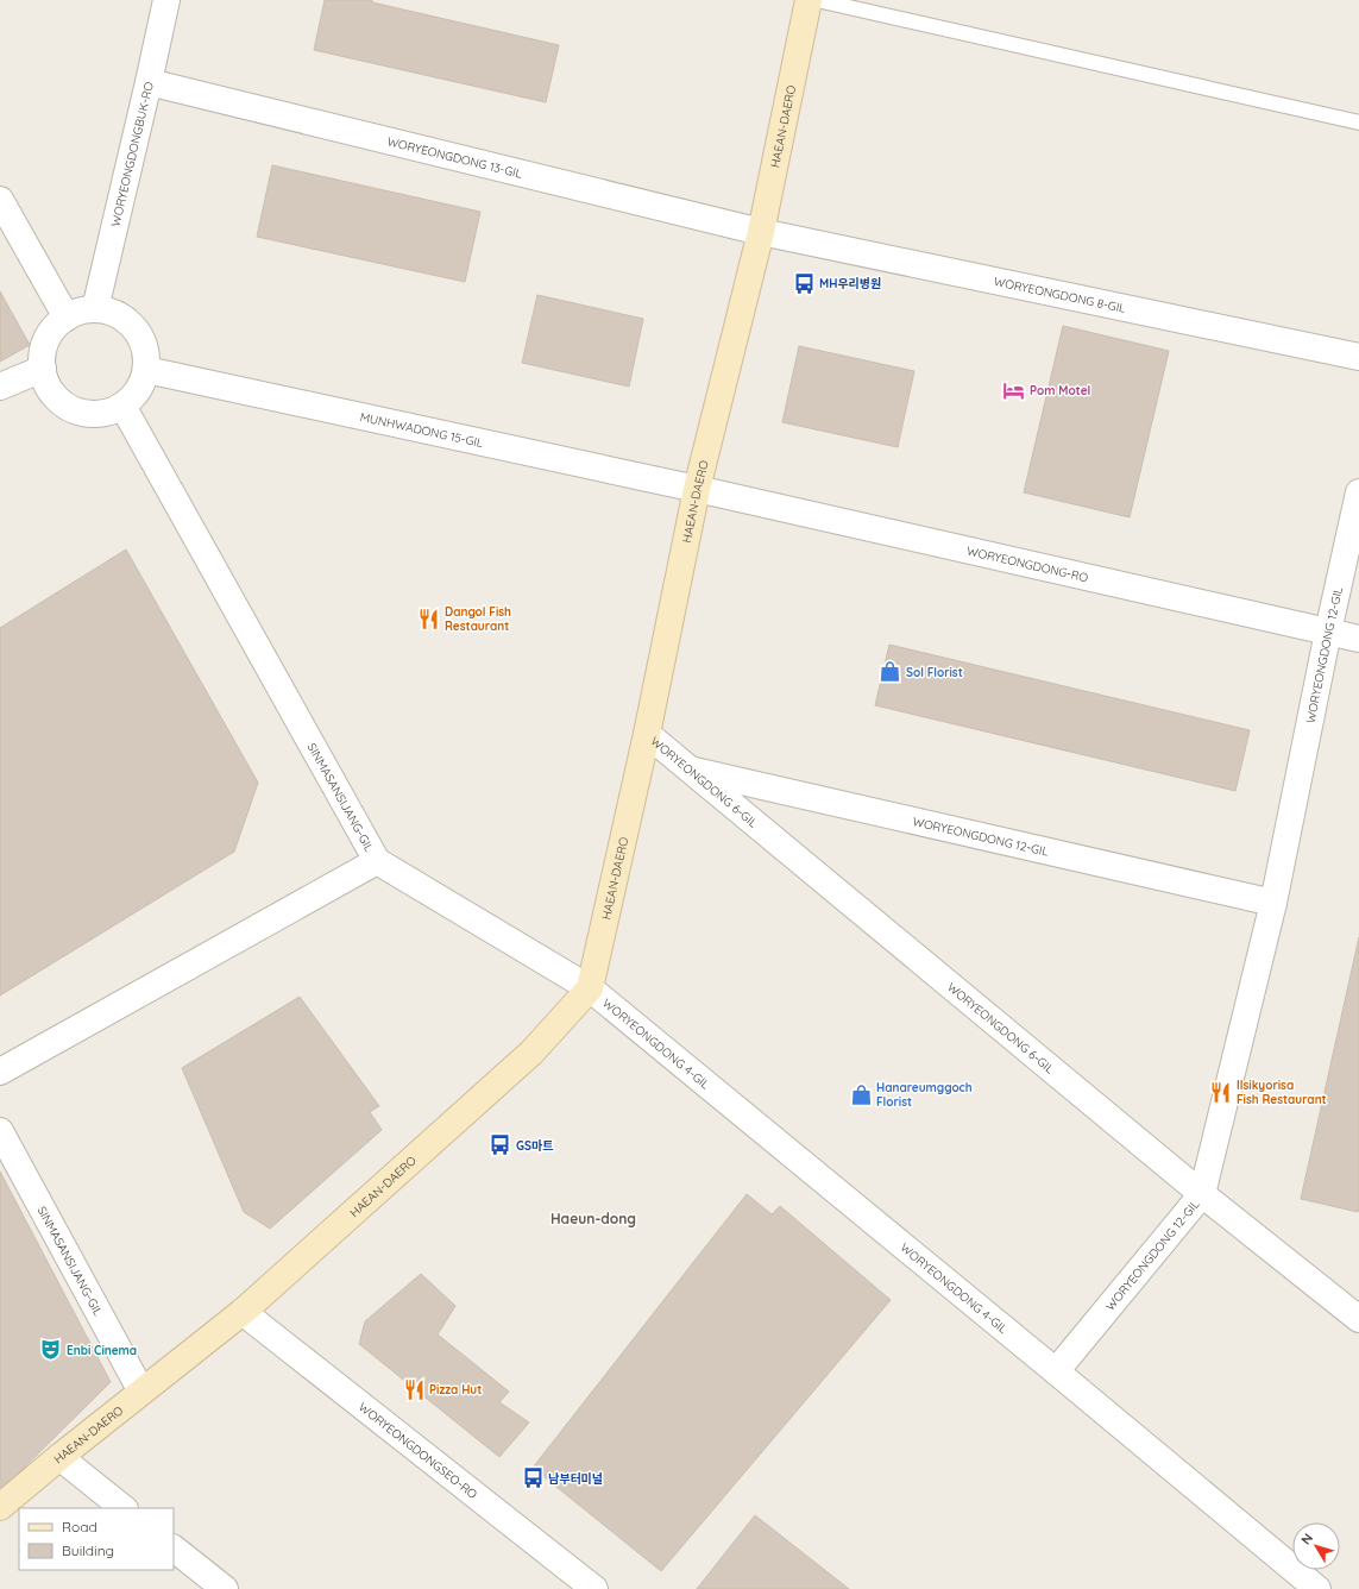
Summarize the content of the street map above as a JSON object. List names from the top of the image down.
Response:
{
  "streets": {
    "main road": ["HAEAN-DAERO"],
    "street": [
      "WORYEONGDONGBUK-RO",
      "WORYEONGDONG 13-GIL",
      "WORYEONGDONG 8-GIL",
      "MUNHWADONG 15-GIL",
      "WORYEONGDONG-RO",
      "WORYEONGDONG 12-GIL",
      "WORYEONGDONG 6-GIL",
      "SINMASANSIJANG-GIL",
      "WORYEONGDONG 4-GIL",
      "WORYEONGDONGSEO-RO"
    ]
  },
  "crossings": [
    ["HAEAN-DAERO", "WORYEONGDONG 13-GIL"],
    ["HAEAN-DAERO", "WORYEONGDONG 8-GIL"],
    ["HAEAN-DAERO", "MUNHWADONG 15-GIL"],
    ["HAEAN-DAERO", "WORYEONGDONG-RO"],
    ["HAEAN-DAERO", "WORYEONGDONG 6-GIL"],
    ["HAEAN-DAERO", "SINMASANSIJANG-GIL"],
    ["HAEAN-DAERO", "WORYEONGDONG 4-GIL"],
    ["HAEAN-DAERO", "WORYEONGDONGSEO-RO"],
    ["WORYEONGDONGBUK-RO", "WORYEONGDONG 13-GIL"],
    ["WORYEONGDONGBUK-RO", "MUNHWADONG 15-GIL"],
    ["WORYEONGDONGBUK-RO", "SINMASANSIJANG-GIL"],
    ["WORYEONGDONG 13-GIL", "WORYEONGDONG 8-GIL"],
    ["MUNHWADONG 15-GIL", "WORYEONGDONG-RO"],
    ["MUNHWADONG 15-GIL", "SINMASANSIJANG-GIL"],
    ["WORYEONGDONG-RO", "WORYEONGDONG 12-GIL"],
    ["WORYEONGDONG 12-GIL", "WORYEONGDONG 6-GIL"],
    ["WORYEONGDONG 12-GIL", "WORYEONGDONG 4-GIL"],
    ["SINMASANSIJANG-GIL", "WORYEONGDONG 4-GIL"]
  ],
  "districts": ["Haeun-dong"],
  "places": {
    "bus stop": ["MH우리병원", "GS마트", "남부터미널"],
    "hotel": ["Pom Motel"],
    "restaurant": ["Dangol Fish Restaurant", "Ilsikyorisa Fish Restaurant", "Pizza Hut"],
    "shop": ["Sol Florist", "Hanareumggoch Florist"],
    "theatre": ["Enbi Cinema"]
  },
  "legend": ["Road", "Building"],
  "north": "top left"
}
